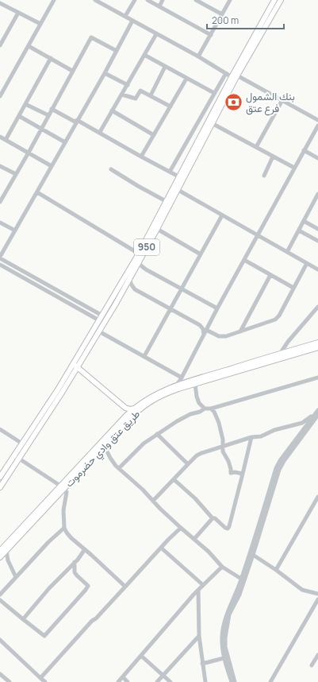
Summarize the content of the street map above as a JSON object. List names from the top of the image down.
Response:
{
  "streets": {
    "main road": ["950", "طريق عتق وادي حضرموت"]
  },
  "places": {
    "bank": ["بنك الشمول فرع عتق"]
  },
  "scale_bar": "200 m"
}
